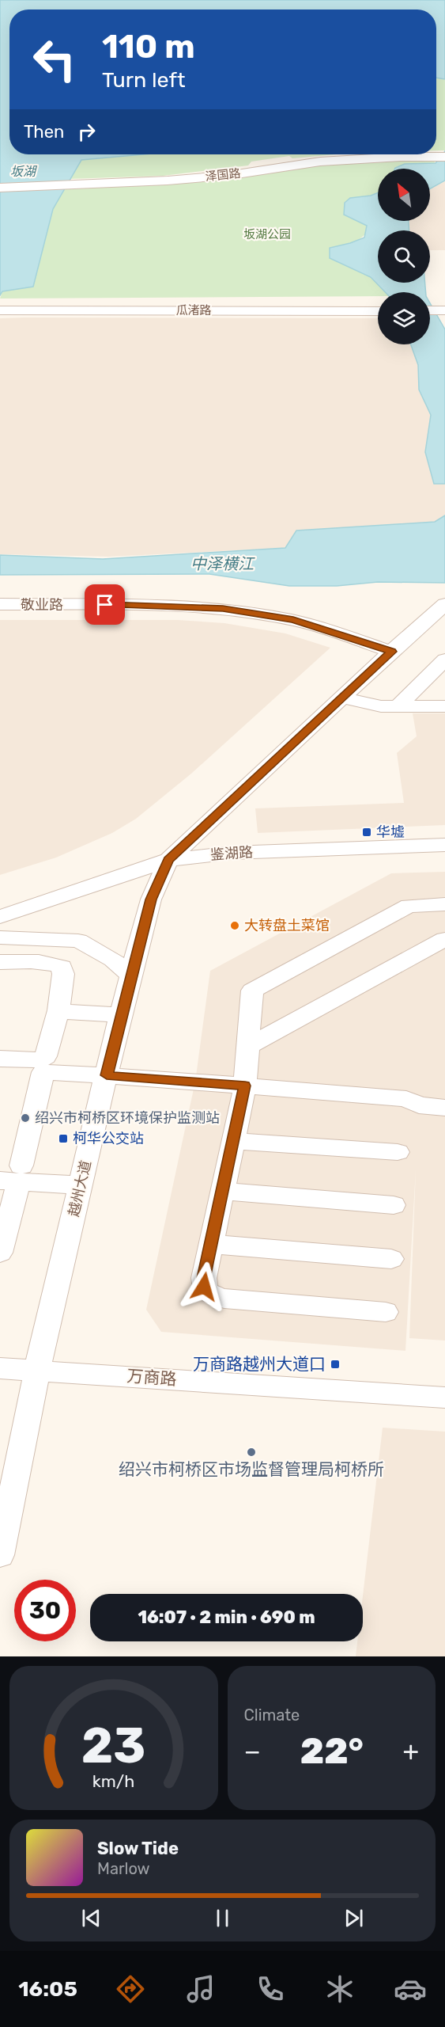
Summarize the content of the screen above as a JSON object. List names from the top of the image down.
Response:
{
  "streets": {
    "street": [
      "泽国路",
      "瓜渚路",
      "敬业路",
      "鉴湖路",
      "越州大道",
      "万商路"
    ]
  },
  "crossings": [
    ["敬业路", "越州大道"],
    ["鉴湖路", "越州大道"],
    ["越州大道", "万商路"]
  ],
  "water": ["坂湖", "中泽横江"],
  "parks": ["坂湖公园"],
  "places": {
    "transit": ["华墟", "柯华公交站", "万商路越州大道口"],
    "other": ["大转盘土菜馆", "绍兴市柯桥区环境保护监测站", "绍兴市柯桥区市场监督管理局柯桥所"]
  },
  "north": "top left",
  "page": {
    "turn": ["110 m", "Turn left"],
    "then": "Then",
    "limit": "30",
    "trip": "16:07 · 2 min · 690 m",
    "tile": "Climate",
    "heat": ["−", "22°", "+"],
    "song": ["Slow Tide", "Marlow"],
    "tabs": "16:05",
    "gauge": ["23", "km/h"]
  }
}
